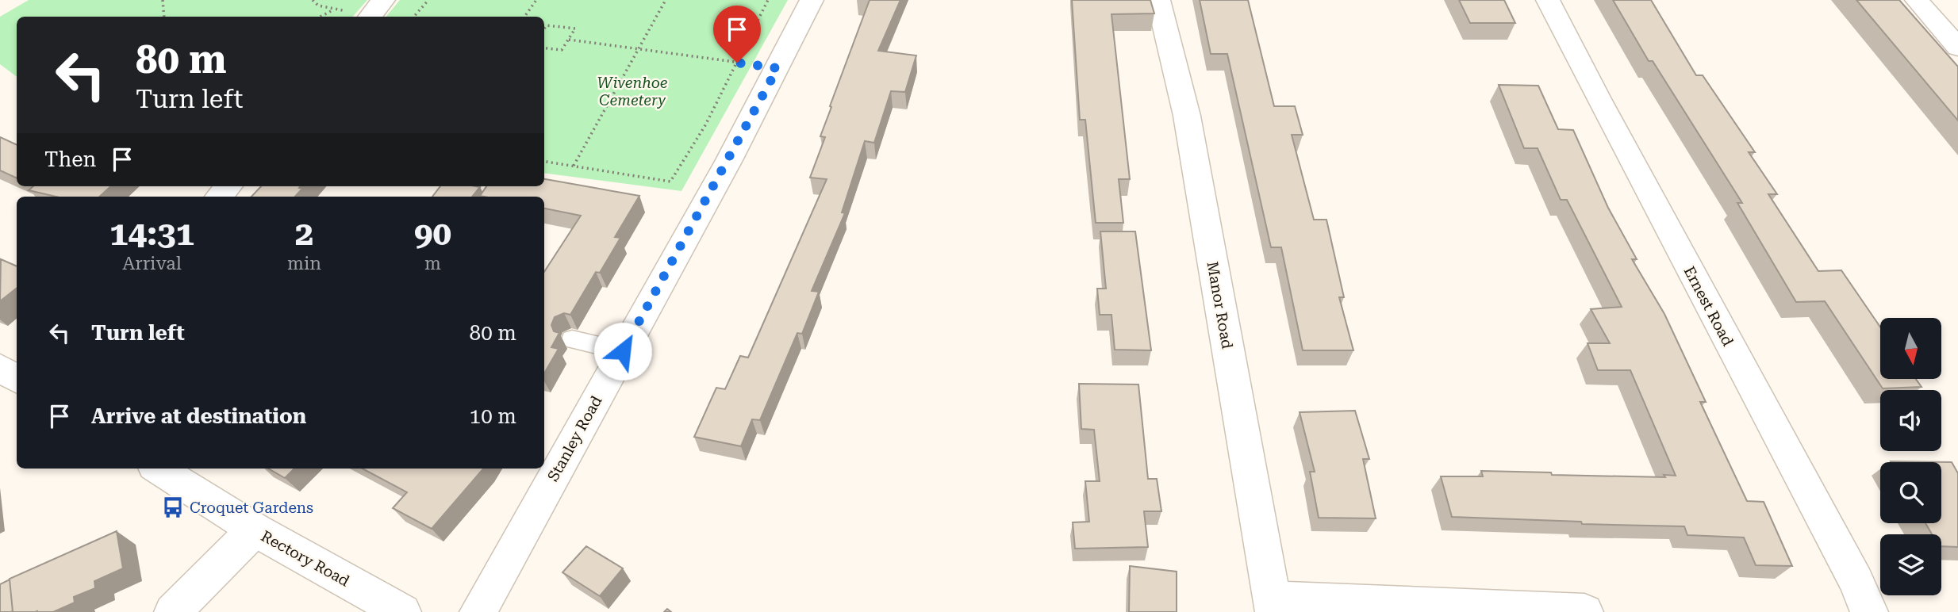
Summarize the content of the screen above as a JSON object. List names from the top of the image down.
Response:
{
  "streets": {
    "street": [
      "Manor Road",
      "Ernest Road",
      "Stanley Road",
      "Rectory Road"
    ]
  },
  "parks": ["Wivenhoe Cemetery"],
  "places": {
    "bus stop": ["Croquet Gardens"]
  },
  "north": "bottom",
  "page": {
    "turn": ["80 m", "Turn left"],
    "then": "Then",
    "eta": [
      "14:31",
      "Arrival",
      "2",
      "min",
      "90",
      "m"
    ],
    "list": [
      {
        "name": "Turn left",
        "value": "80 m"
      },
      {
        "name": "Arrive at destination",
        "value": "10 m"
      }
    ]
  }
}
